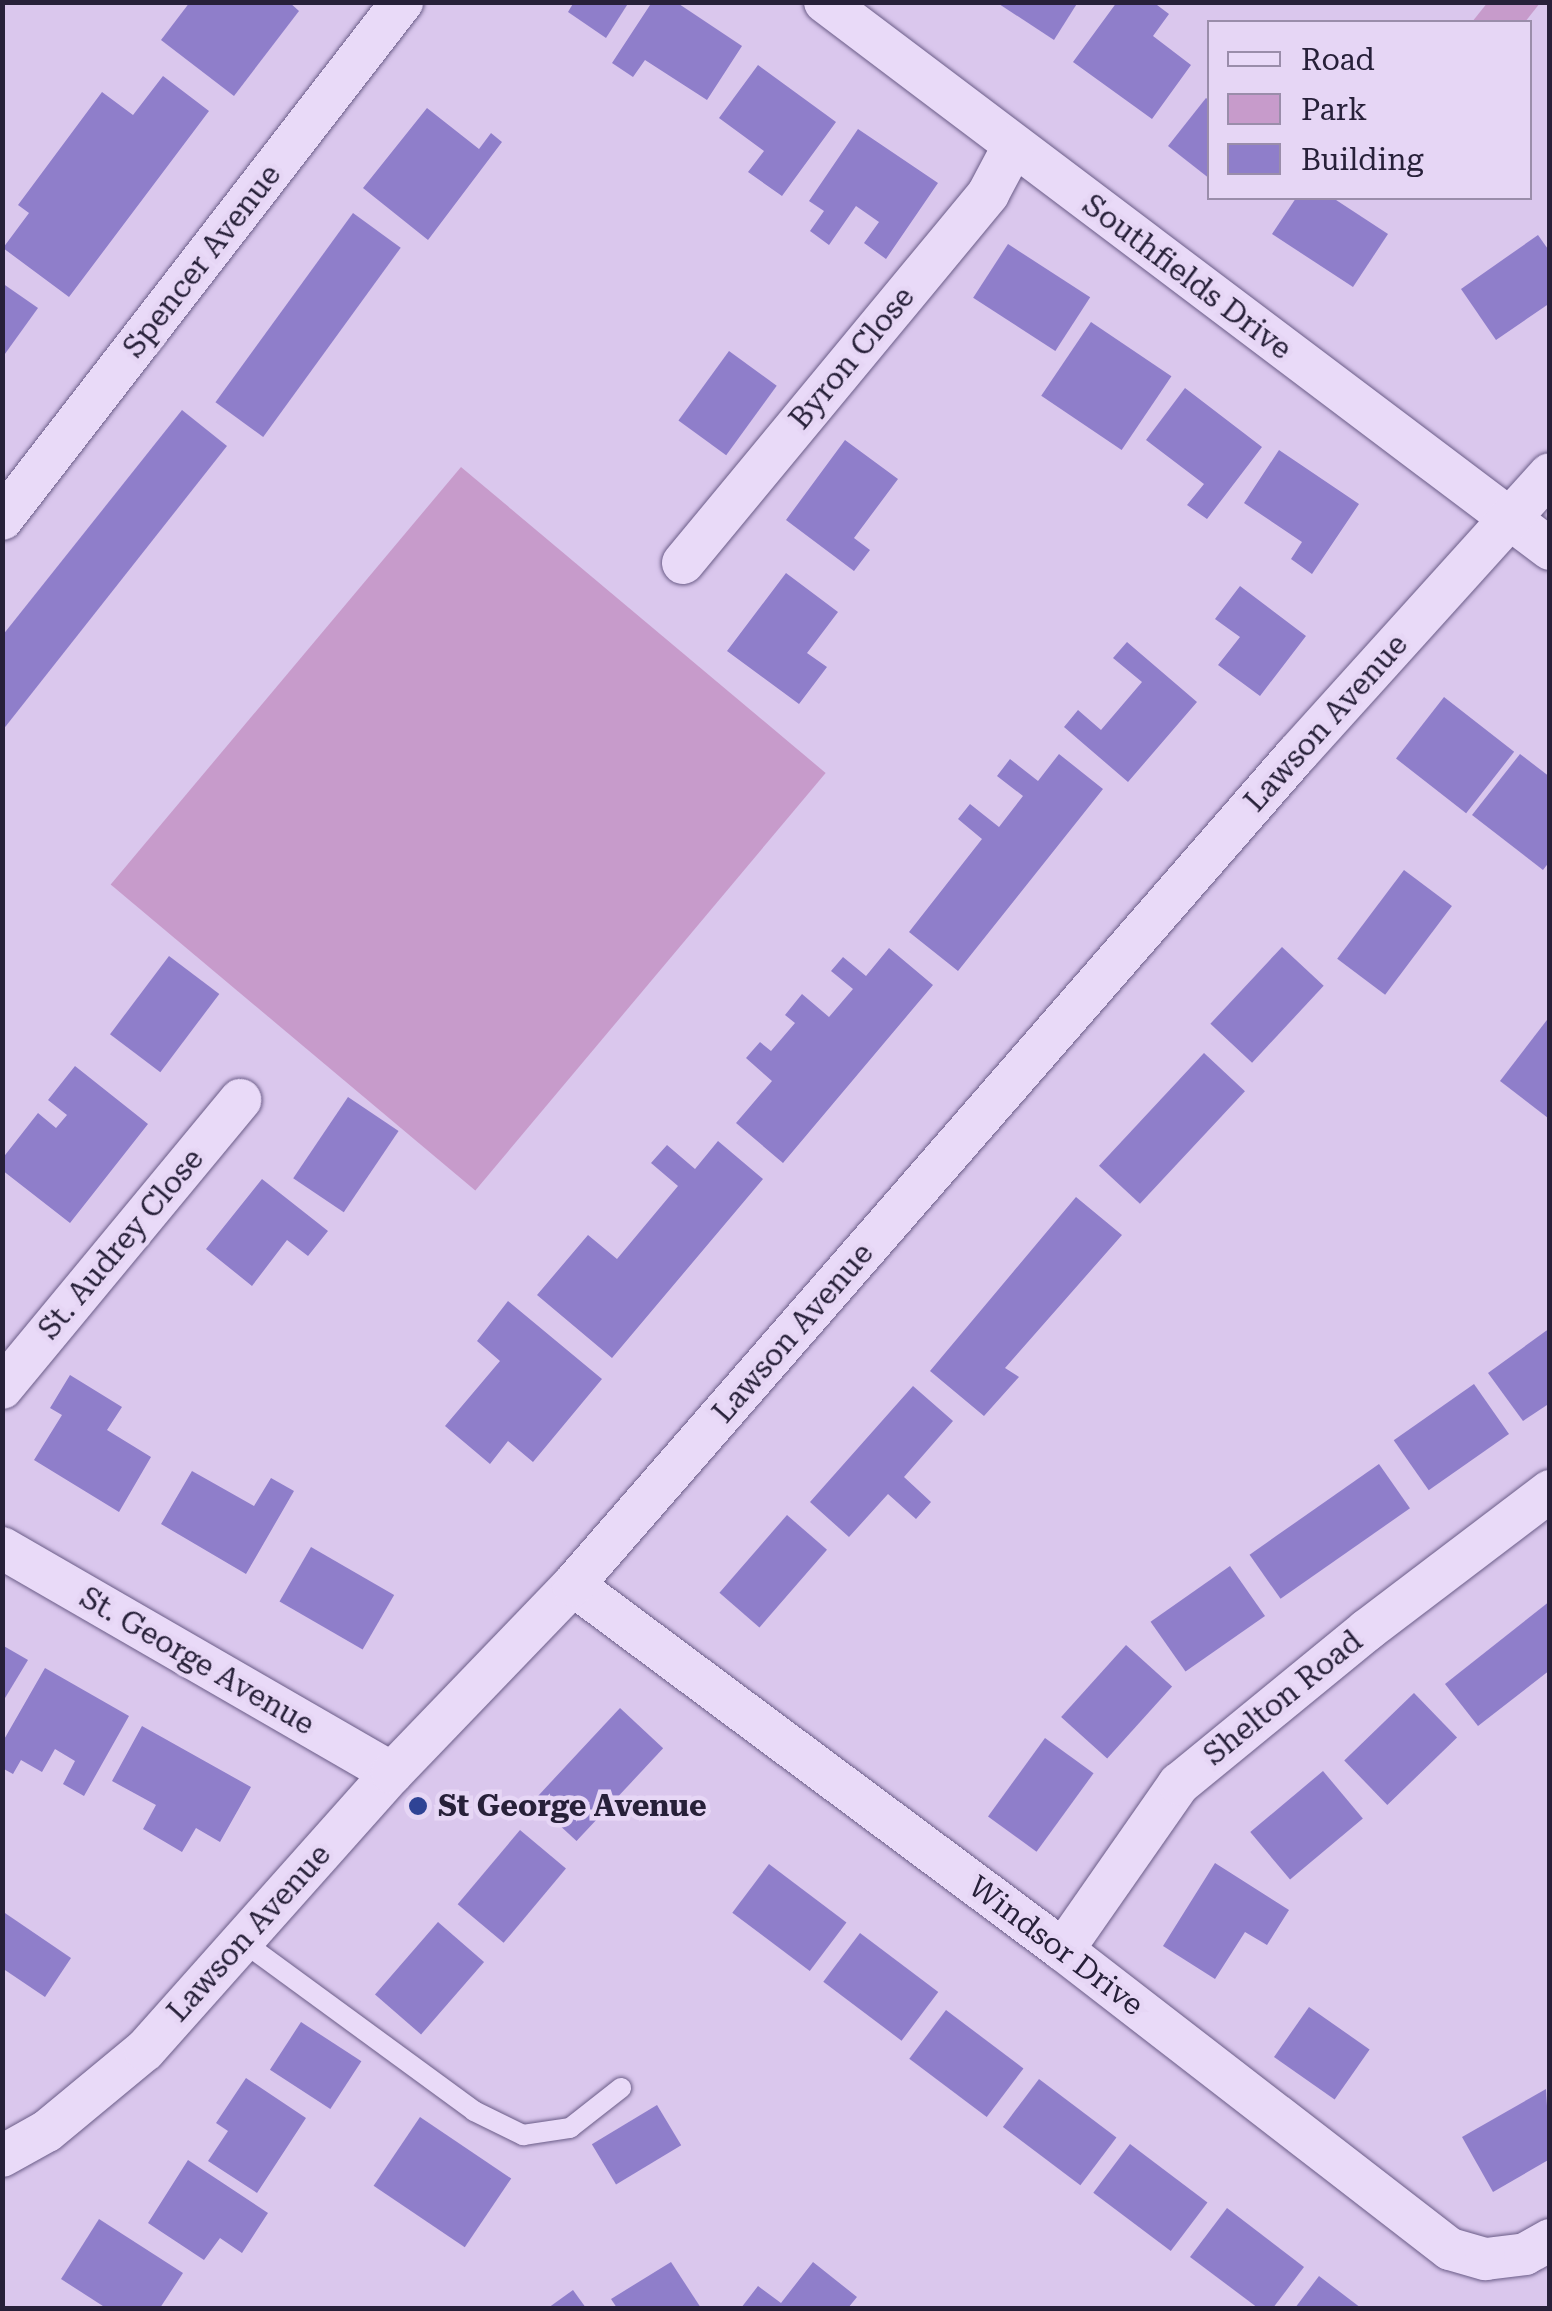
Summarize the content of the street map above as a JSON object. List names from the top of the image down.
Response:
{
  "streets": {
    "street": [
      "Spencer Avenue",
      "Southfields Drive",
      "Byron Close",
      "Lawson Avenue",
      "St. Audrey Close",
      "St. George Avenue",
      "Shelton Road",
      "Windsor Drive"
    ]
  },
  "crossings": [
    ["Southfields Drive", "Byron Close"],
    ["Southfields Drive", "Lawson Avenue"],
    ["Lawson Avenue", "St. George Avenue"],
    ["Lawson Avenue", "Windsor Drive"],
    ["Shelton Road", "Windsor Drive"]
  ],
  "places": ["St George Avenue"],
  "legend": ["Road", "Park", "Building"]
}
